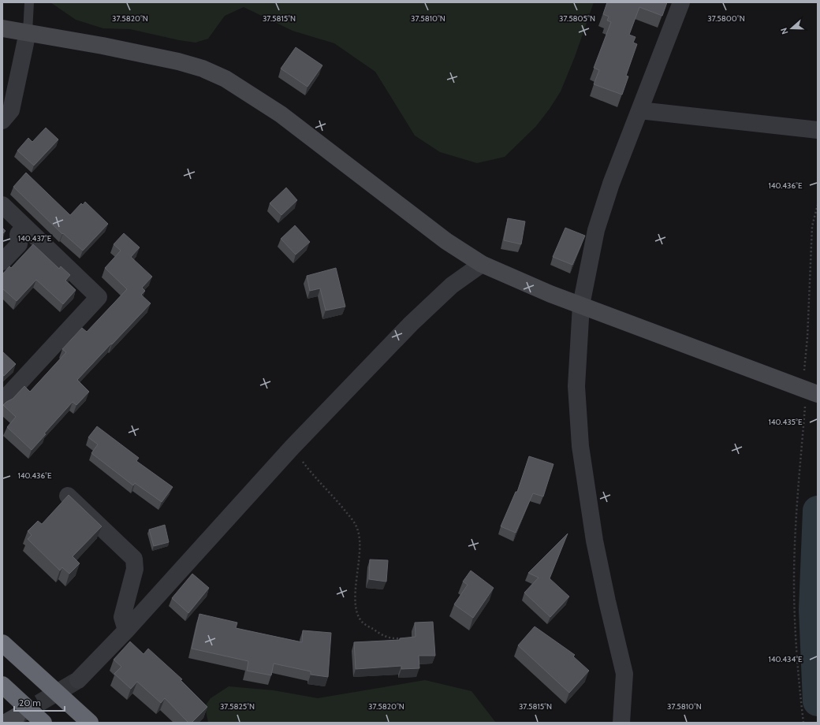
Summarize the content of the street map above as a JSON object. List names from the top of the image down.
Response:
{
  "scale_bar": "20 m",
  "north": "left",
  "coordinates": [
    "37.5820°N",
    "37.5815°N",
    "37.5810°N",
    "37.5805°N",
    "37.5800°N",
    "140.436°E",
    "140.437°E",
    "140.435°E",
    "140.434°E",
    "37.5825°N"
  ]
}
